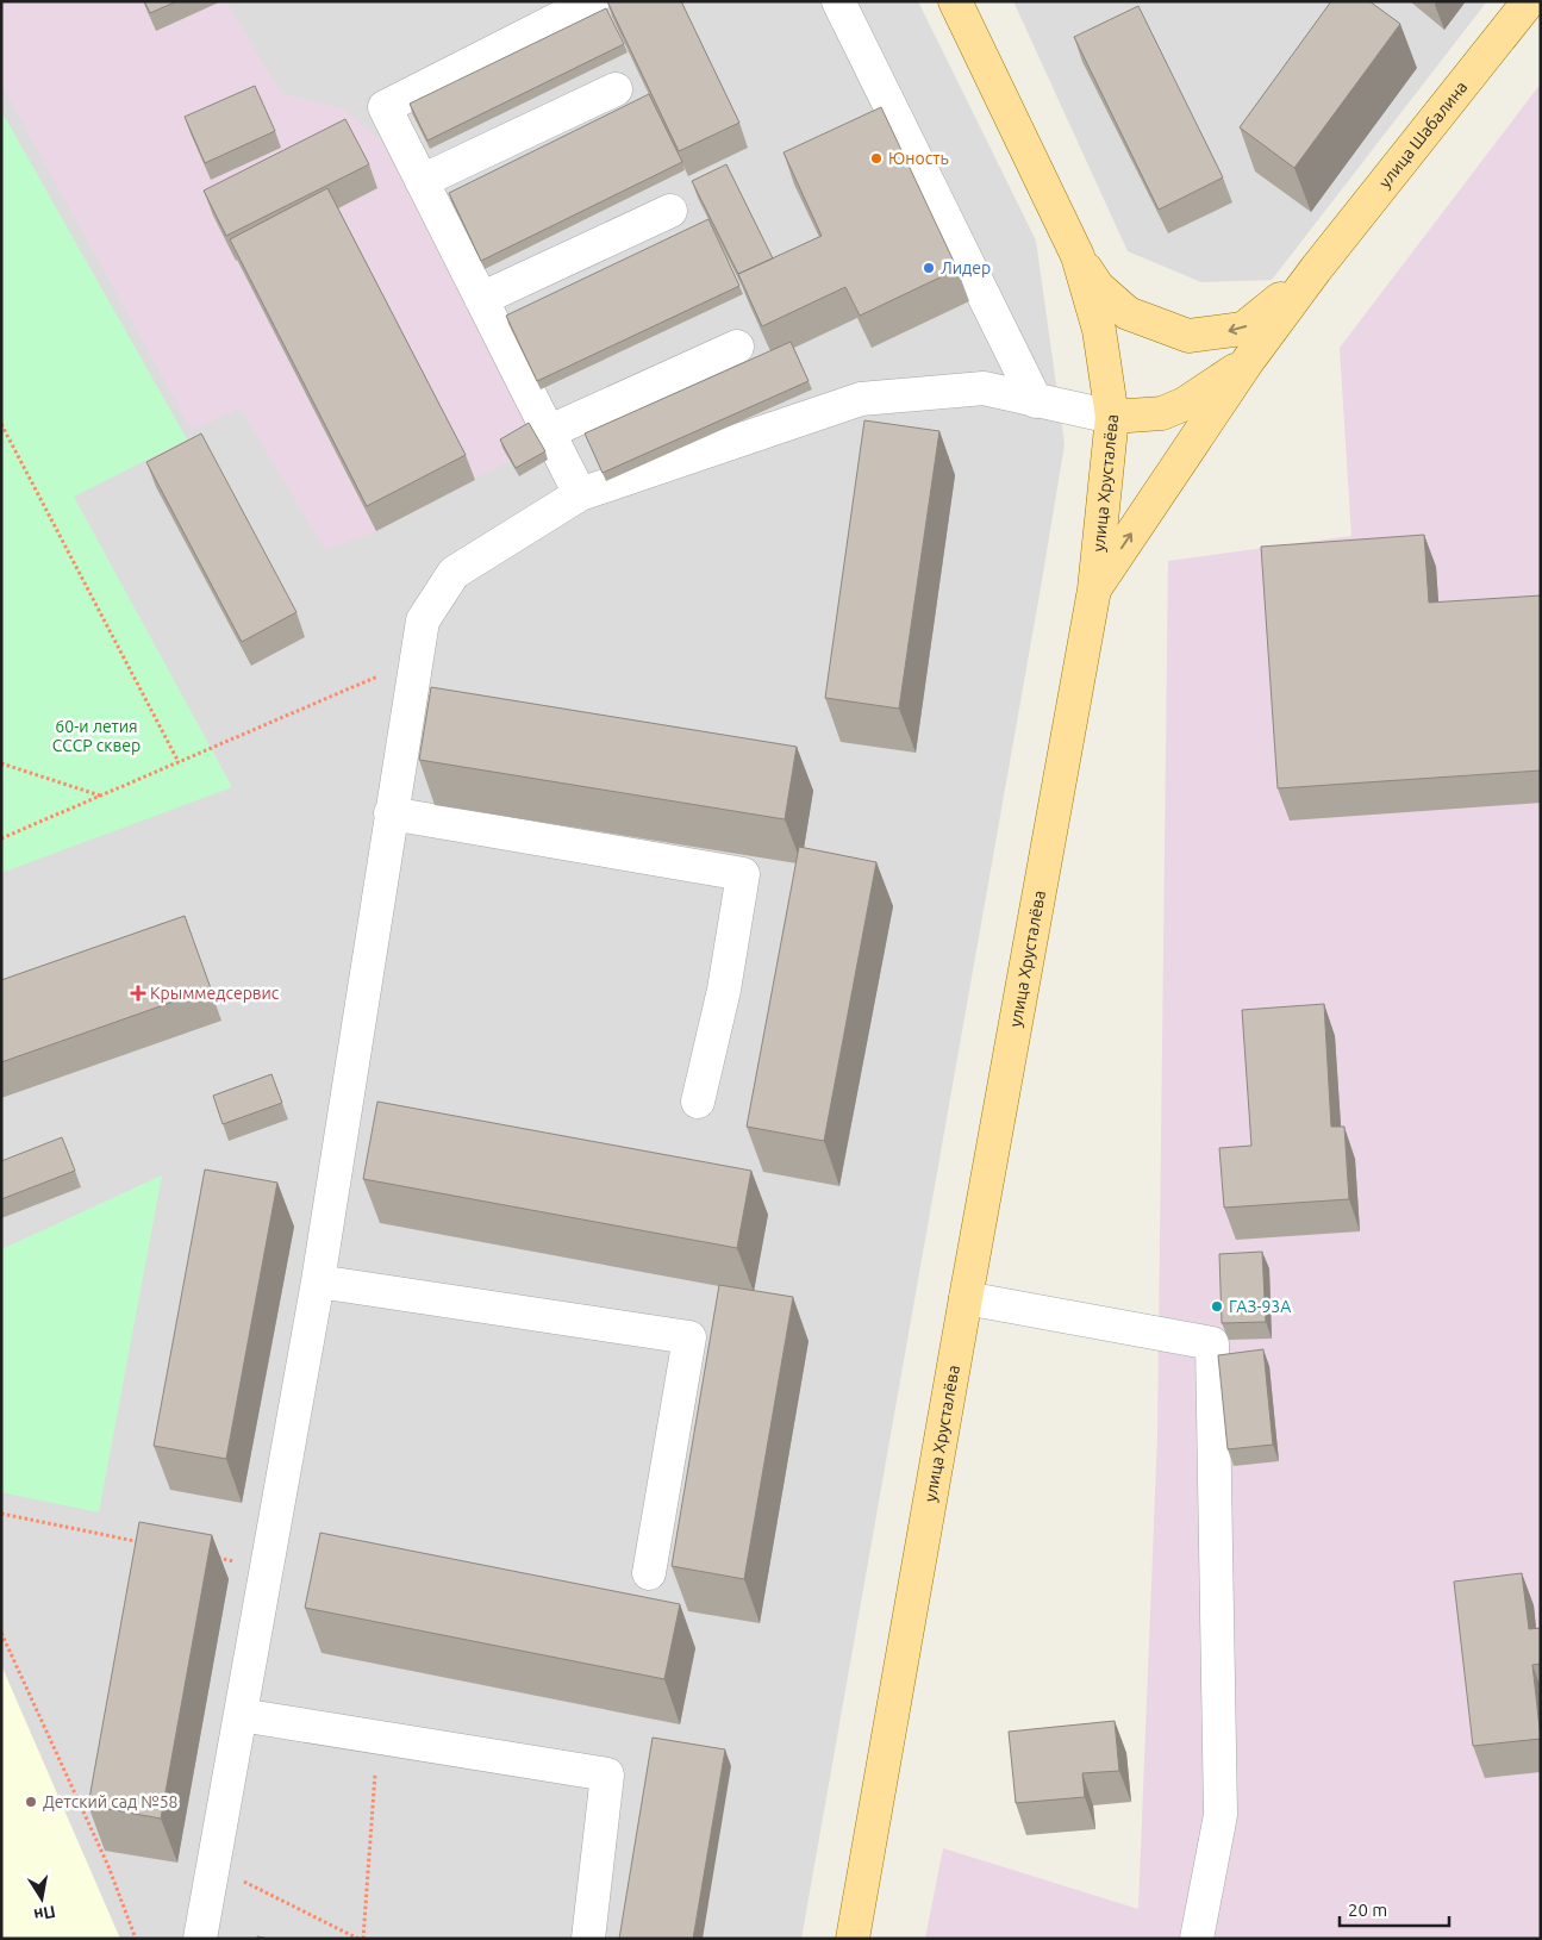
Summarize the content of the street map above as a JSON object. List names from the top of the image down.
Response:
{
  "streets": {
    "main road": ["улица Шабалина", "улица Хрусталёва"]
  },
  "crossings": [
    ["улица Шабалина", "улица Хрусталёва"]
  ],
  "parks": ["60-и летия СССР сквер"],
  "places": {
    "other": [
      "Юность",
      "Лидер",
      "ГАЗ-93А",
      "Детский сад №58"
    ],
    "health": ["Крыммедсервис"]
  },
  "scale_bar": "20 m",
  "north": "bottom"
}
